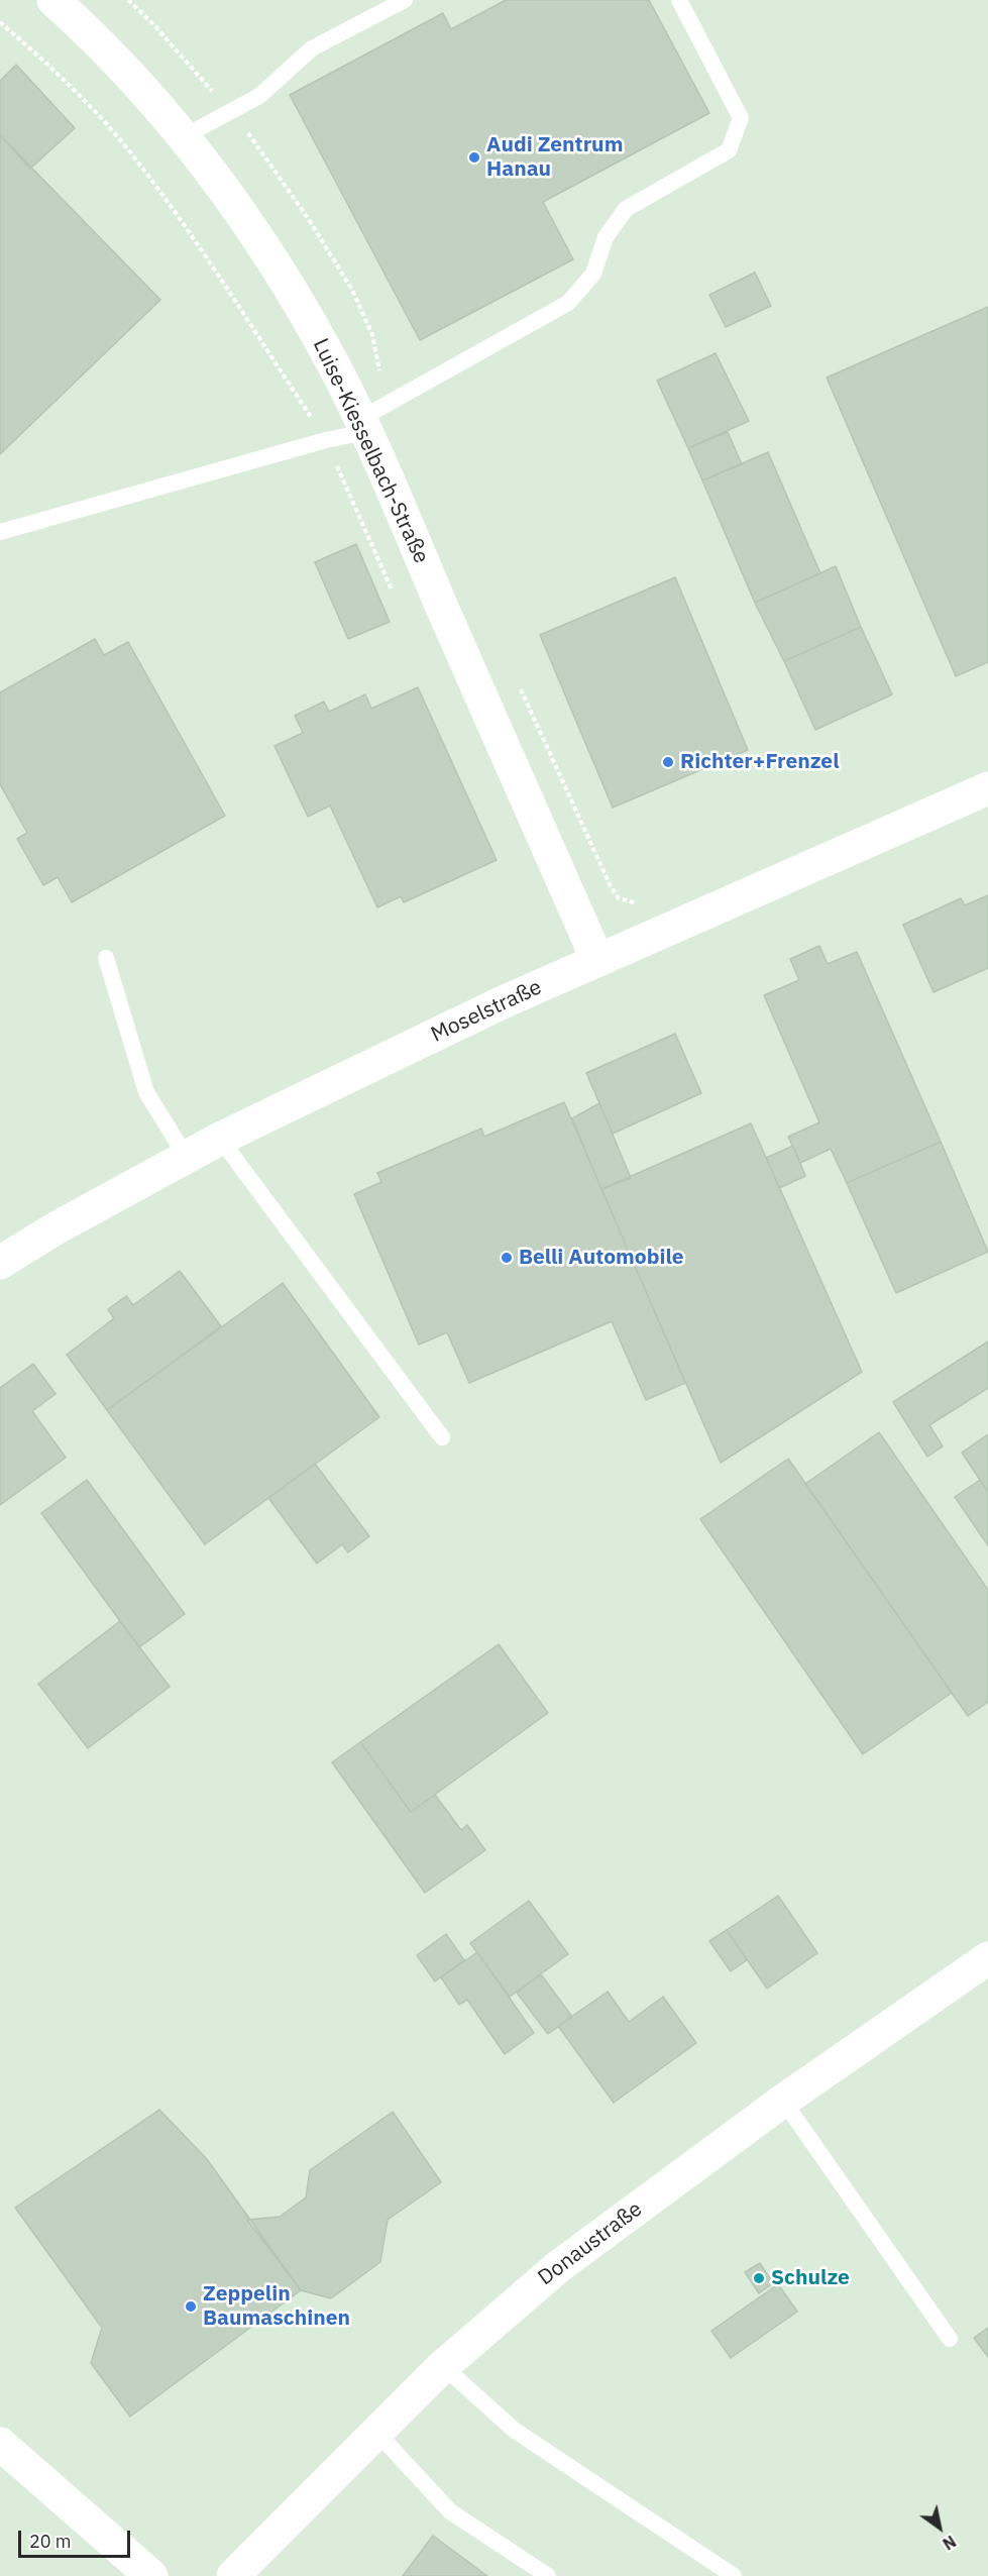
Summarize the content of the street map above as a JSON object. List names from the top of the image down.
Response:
{
  "streets": {
    "street": ["Luise-Kiesselbach-Straße", "Moselstraße", "Donaustraße"]
  },
  "crossings": [
    ["Luise-Kiesselbach-Straße", "Moselstraße"]
  ],
  "places": [
    "Audi Zentrum Hanau",
    "Richter+Frenzel",
    "Belli Automobile",
    "Schulze",
    "Zeppelin Baumaschinen"
  ],
  "scale_bar": "20 m",
  "north": "bottom right"
}
